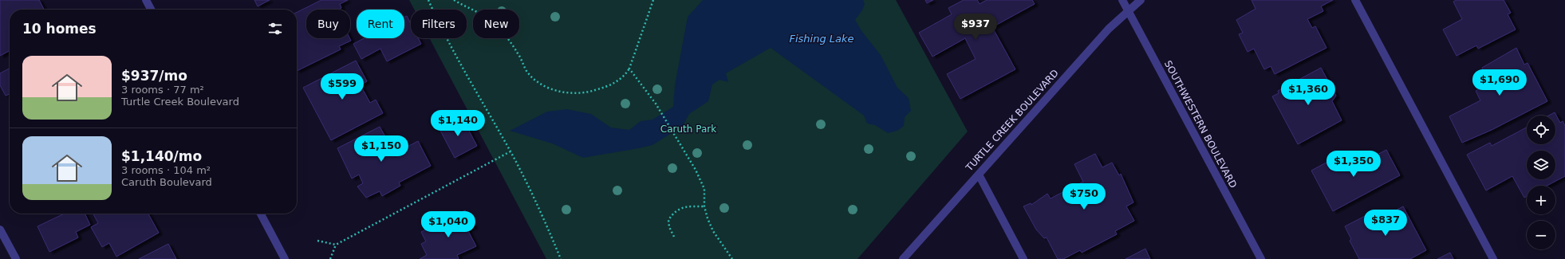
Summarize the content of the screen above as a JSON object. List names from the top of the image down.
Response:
{
  "streets": {
    "street": ["TURTLE CREEK BOULEVARD", "SOUTHWESTERN BOULEVARD"]
  },
  "crossings": [
    ["TURTLE CREEK BOULEVARD", "SOUTHWESTERN BOULEVARD"]
  ],
  "water": ["Fishing Lake"],
  "parks": ["Caruth Park"],
  "page": {
    "chip": [
      "Buy",
      "Rent",
      "Filters",
      "New"
    ],
    "heading": "10 homes",
    "price": [
      "$937",
      "$1,690",
      "$599",
      "$1,360",
      "$1,140",
      "$1,150",
      "$1,350",
      "$750",
      "$837",
      "$1,040"
    ],
    "list": [
      {
        "name": "$937/mo",
        "note": "3 rooms · 77 m² · Turtle Creek Boulevard"
      },
      {
        "name": "$1,140/mo",
        "note": "3 rooms · 104 m² · Caruth Boulevard"
      }
    ],
    "map_buttons": ["+", "−"]
  }
}
